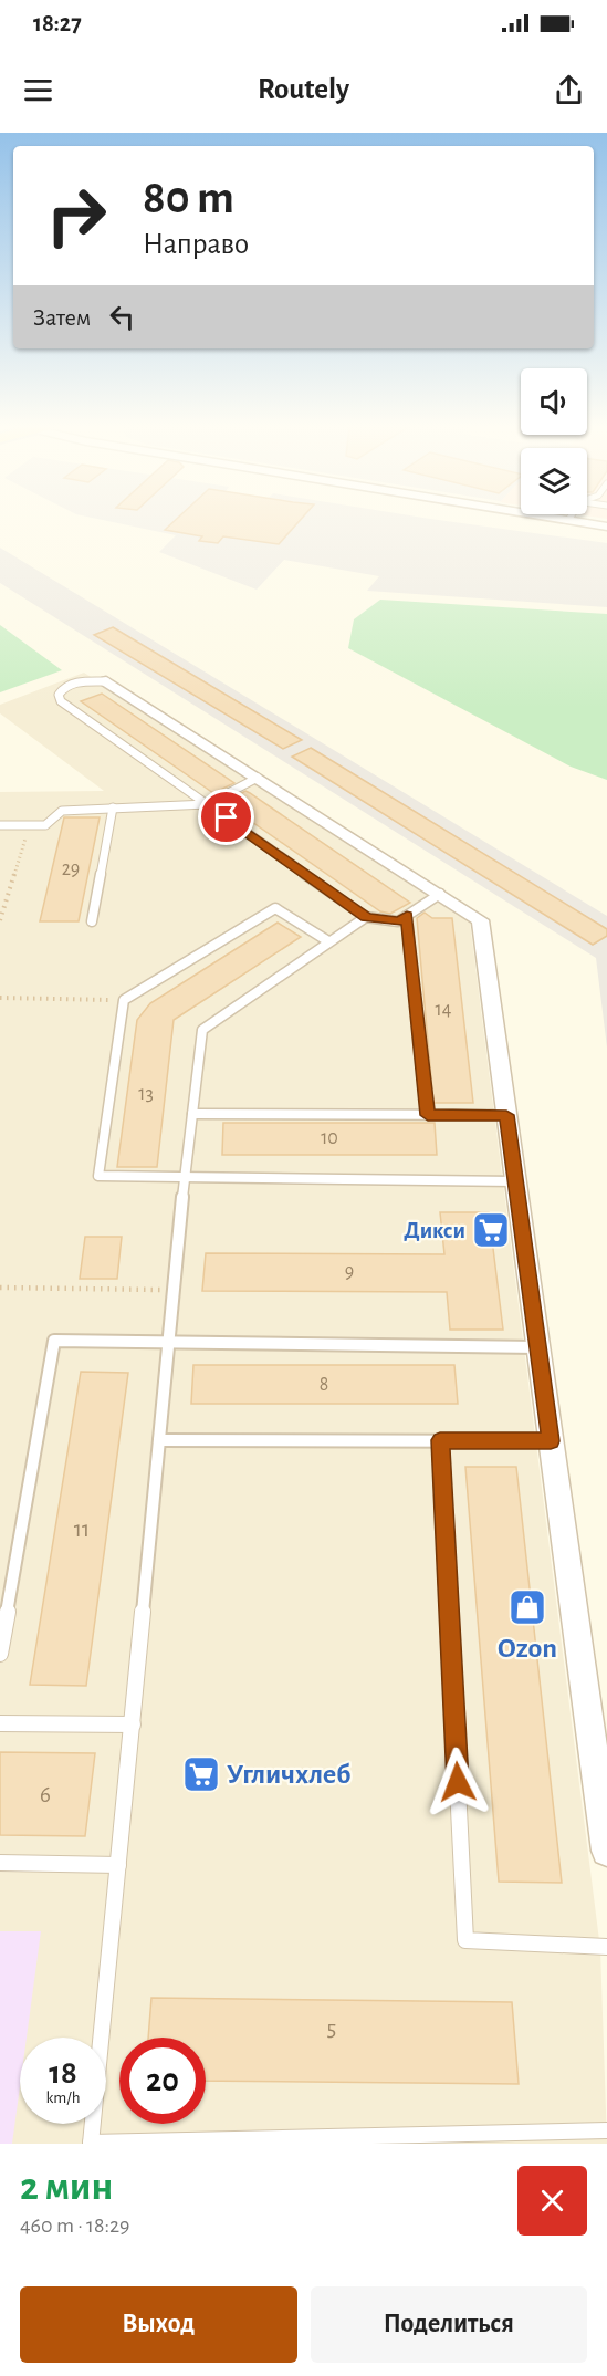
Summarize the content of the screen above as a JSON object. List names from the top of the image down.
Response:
{
  "places": {
    "supermarket": ["Дикси", "Угличхлеб"],
    "shop": ["Ozon"]
  },
  "house_numbers": [
    "29",
    "14",
    "13",
    "10",
    "9",
    "8",
    "11",
    "6",
    "5"
  ],
  "page": {
    "status": "18:27",
    "header": "Routely",
    "turn": ["80 m", "Направо"],
    "then": "Затем",
    "speed": "18 km/h",
    "limit": "20",
    "heading": ["2 мин", "460 m · 18:29"],
    "buttons": ["Выход", "Поделиться"]
  }
}
